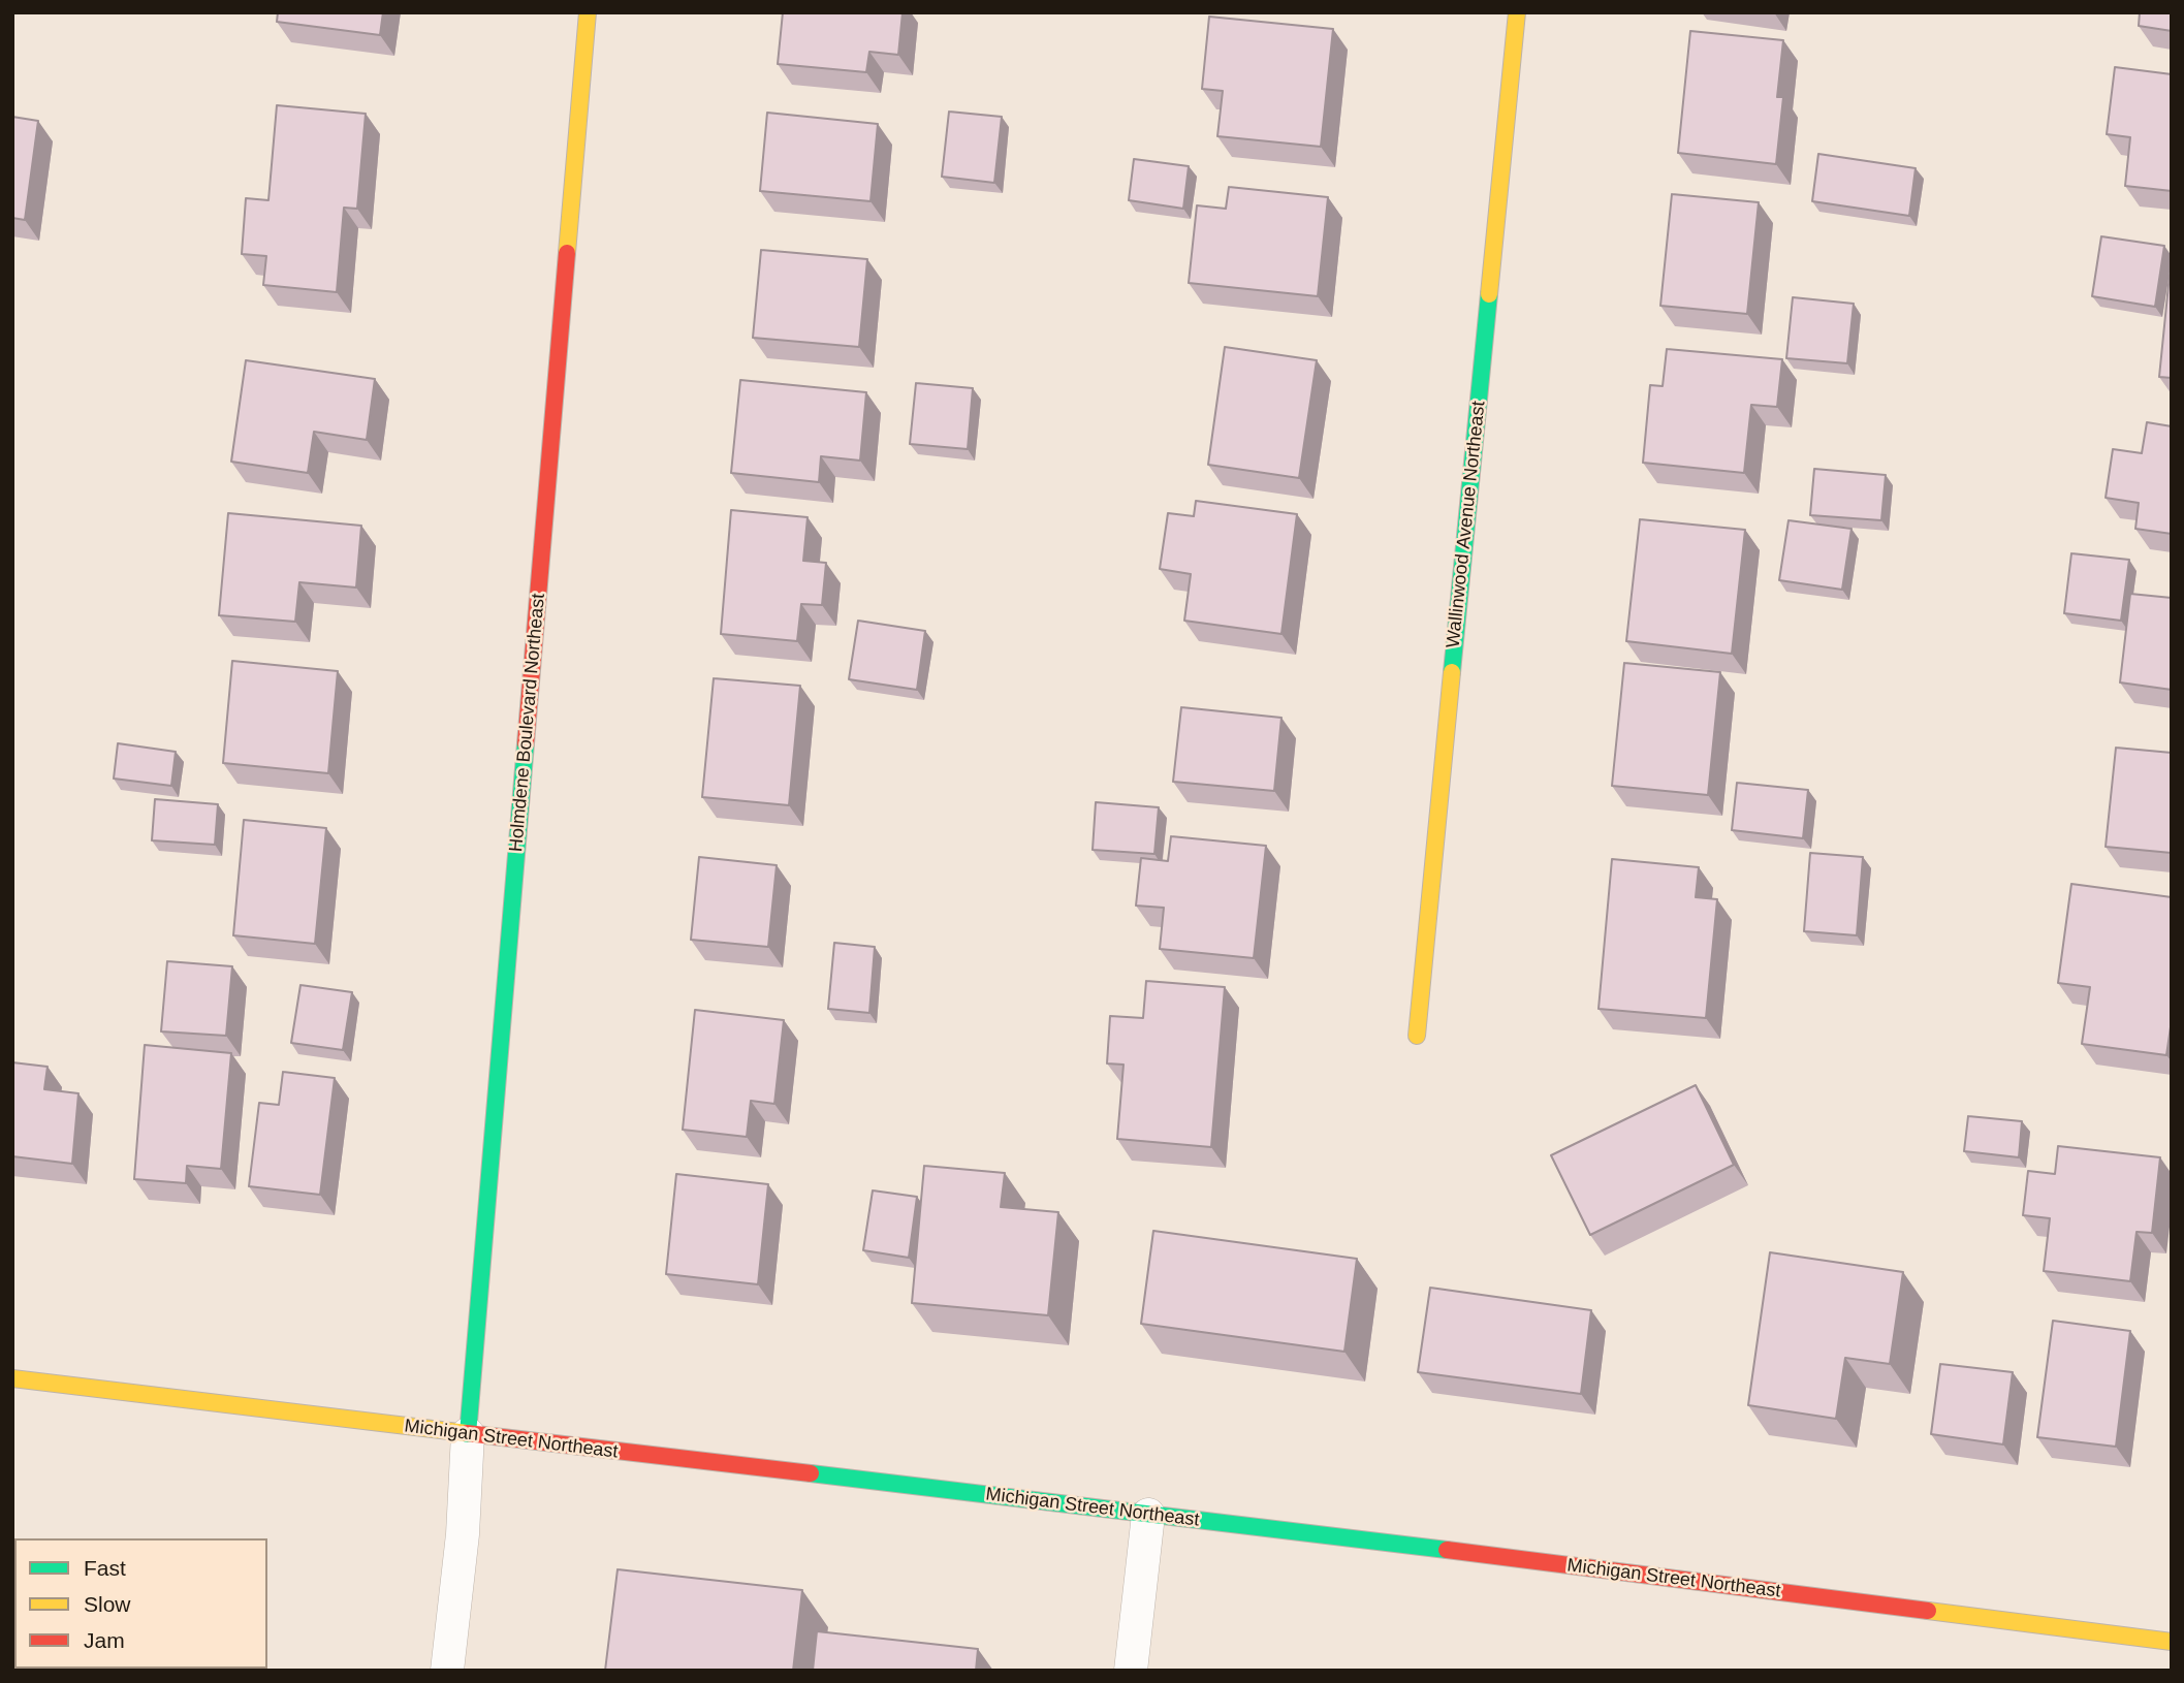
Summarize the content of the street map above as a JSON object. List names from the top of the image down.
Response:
{
  "streets": {
    "street": ["Wallinwood Avenue Northeast", "Holmdene Boulevard Northeast", "Michigan Street Northeast"]
  },
  "crossings": [
    ["Holmdene Boulevard Northeast", "Michigan Street Northeast"]
  ],
  "legend": ["Fast", "Slow", "Jam"]
}
